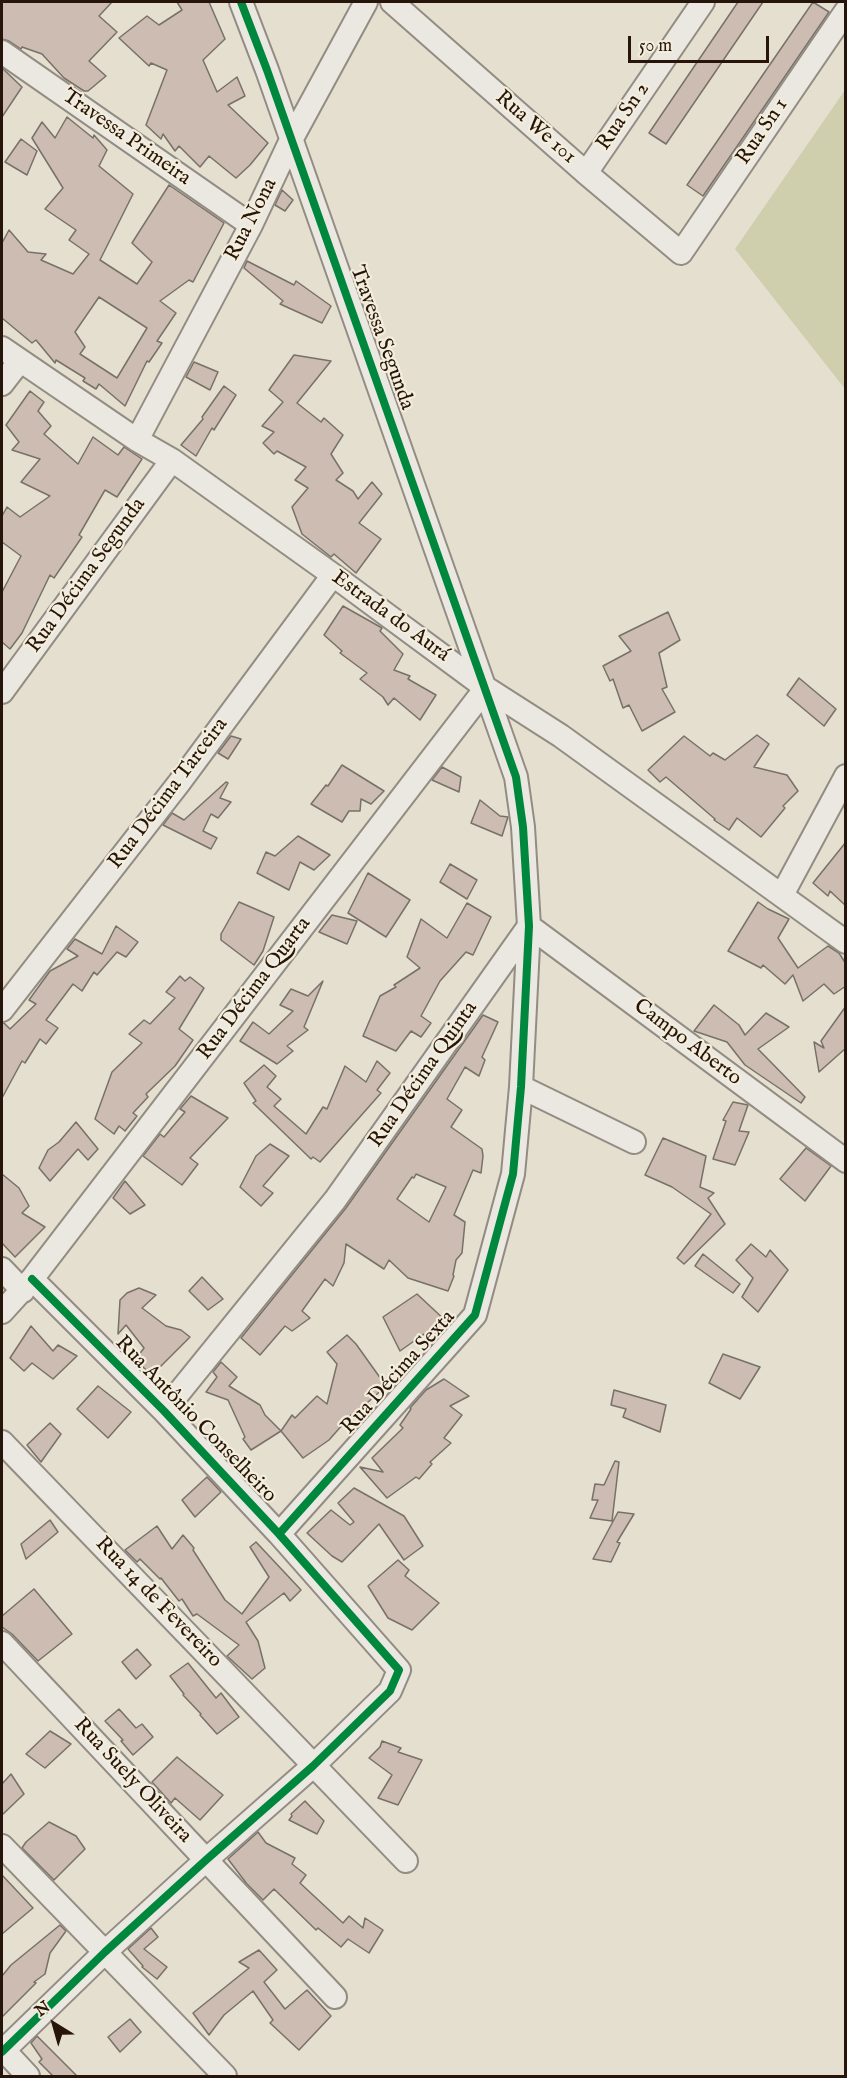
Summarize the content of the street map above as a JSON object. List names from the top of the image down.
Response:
{
  "streets": {
    "street": [
      "Rua Sn 2",
      "Rua We 101",
      "Rua Sn 1",
      "Travessa Primeira",
      "Rua Nona",
      "Travessa Segunda",
      "Rua Décima Segunda",
      "Estrada do Aurá",
      "Rua Décima Tarceira",
      "Rua Décima Quarta",
      "Campo Aberto",
      "Rua Décima Quinta",
      "Rua Décima Sexta",
      "Rua Antônio Conselheiro",
      "Rua 14 de Fevereiro",
      "Rua Suely Oliveira"
    ]
  },
  "crossings": [
    ["Rua Sn 2", "Rua We 101"],
    ["Rua We 101", "Rua Sn 1"],
    ["Travessa Primeira", "Rua Nona"],
    ["Rua Nona", "Travessa Segunda"],
    ["Rua Nona", "Estrada do Aurá"],
    ["Travessa Segunda", "Estrada do Aurá"],
    ["Travessa Segunda", "Rua Décima Quarta"],
    ["Rua Décima Segunda", "Estrada do Aurá"],
    ["Estrada do Aurá", "Rua Décima Tarceira"],
    ["Estrada do Aurá", "Rua Décima Quarta"],
    ["Rua Décima Quarta", "Rua Antônio Conselheiro"],
    ["Campo Aberto", "Rua Décima Quinta"],
    ["Campo Aberto", "Rua Décima Sexta"],
    ["Rua Décima Quinta", "Rua Décima Sexta"],
    ["Rua Décima Quinta", "Rua Antônio Conselheiro"],
    ["Rua Décima Sexta", "Rua Antônio Conselheiro"],
    ["Rua Antônio Conselheiro", "Rua 14 de Fevereiro"]
  ],
  "scale_bar": "50 m",
  "north": "top left"
}
